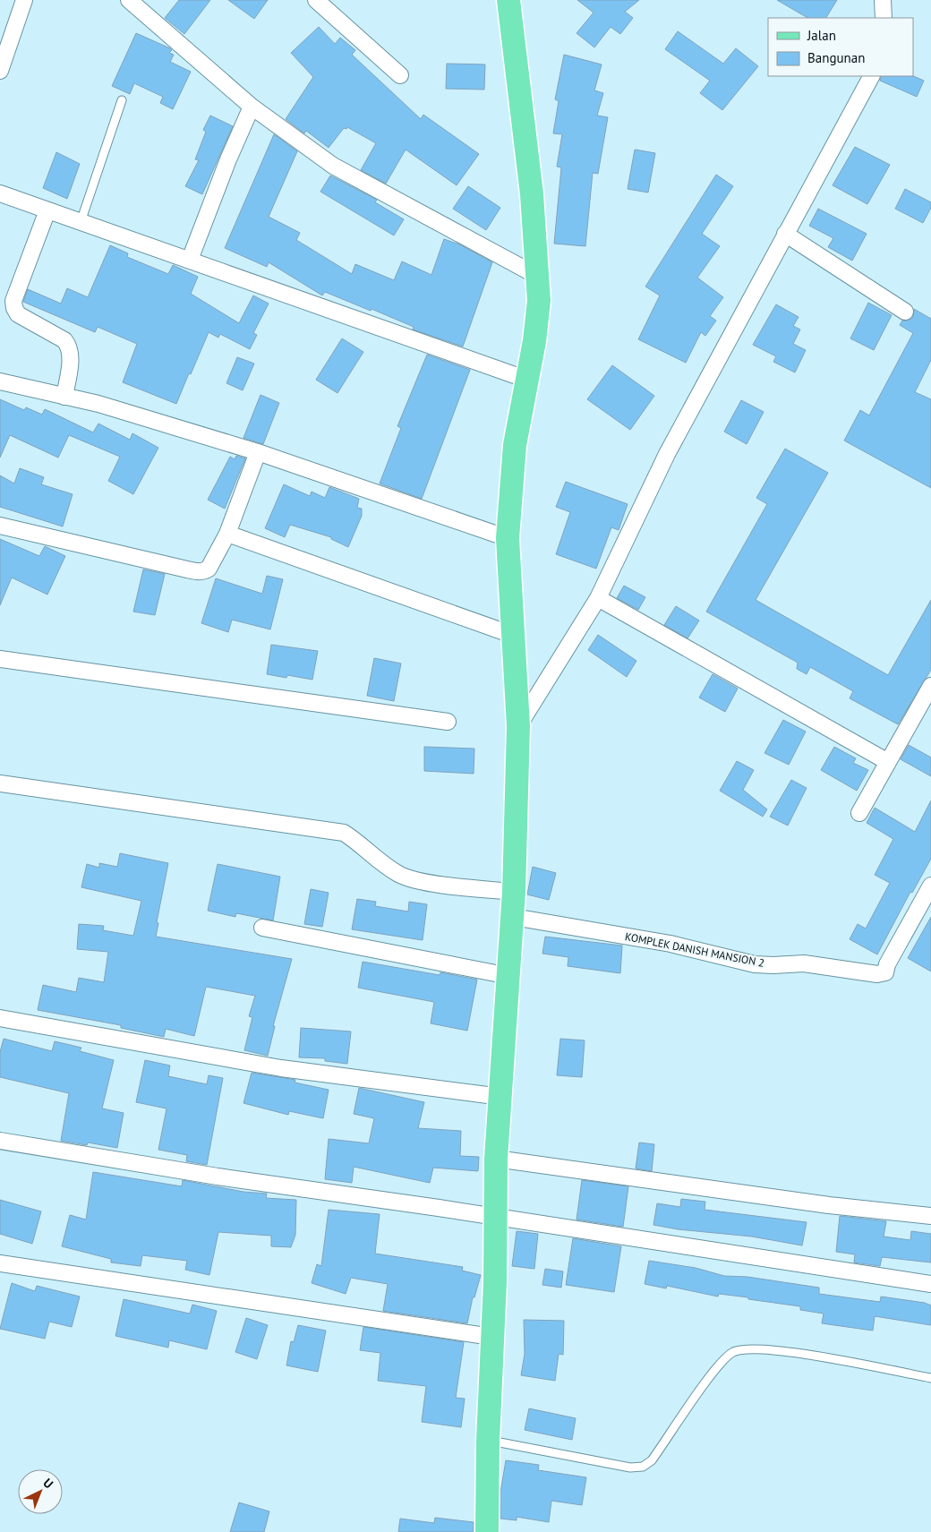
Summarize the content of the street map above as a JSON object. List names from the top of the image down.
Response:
{
  "streets": {
    "street": ["KOMPLEK DANISH MANSION 2"]
  },
  "legend": ["Jalan", "Bangunan"],
  "north": "top right"
}
